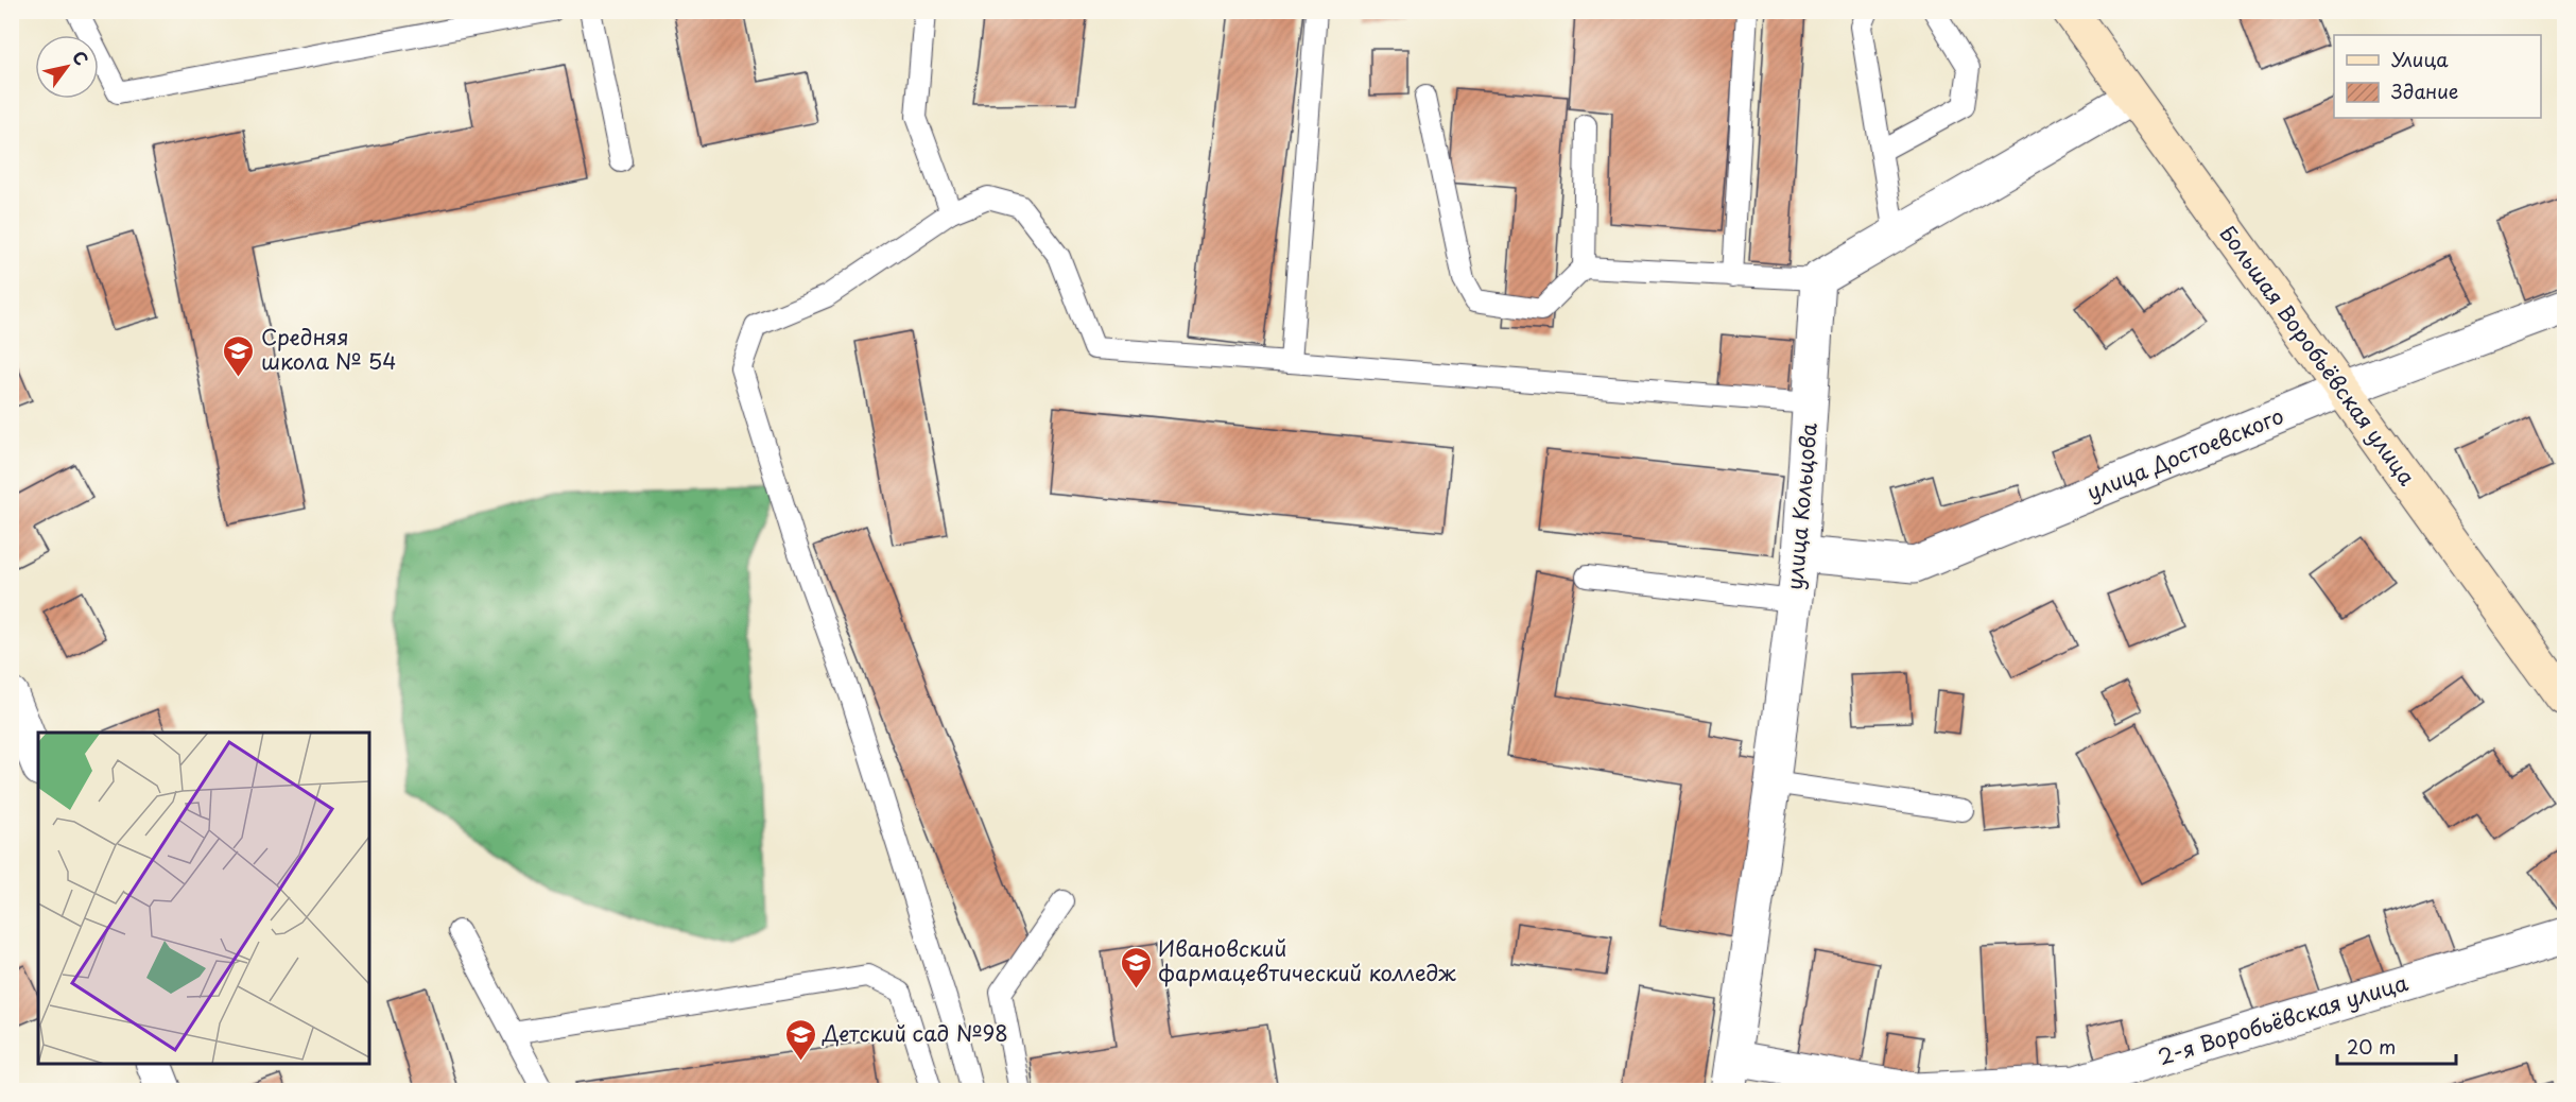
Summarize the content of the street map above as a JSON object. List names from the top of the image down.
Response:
{
  "streets": {
    "street": [
      "Большая Воробьёвская улица",
      "улица Достоевского",
      "улица Кольцова",
      "2-я Воробьёвская улица"
    ]
  },
  "crossings": [
    ["Большая Воробьёвская улица", "улица Достоевского"],
    ["улица Достоевского", "улица Кольцова"],
    ["улица Кольцова", "2-я Воробьёвская улица"]
  ],
  "places": {
    "school or university": ["Средняя школа № 54", "Ивановский фармацевтический колледж", "Детский сад №98"]
  },
  "legend": ["Улица", "Здание"],
  "scale_bar": "20 m",
  "north": "top right"
}
